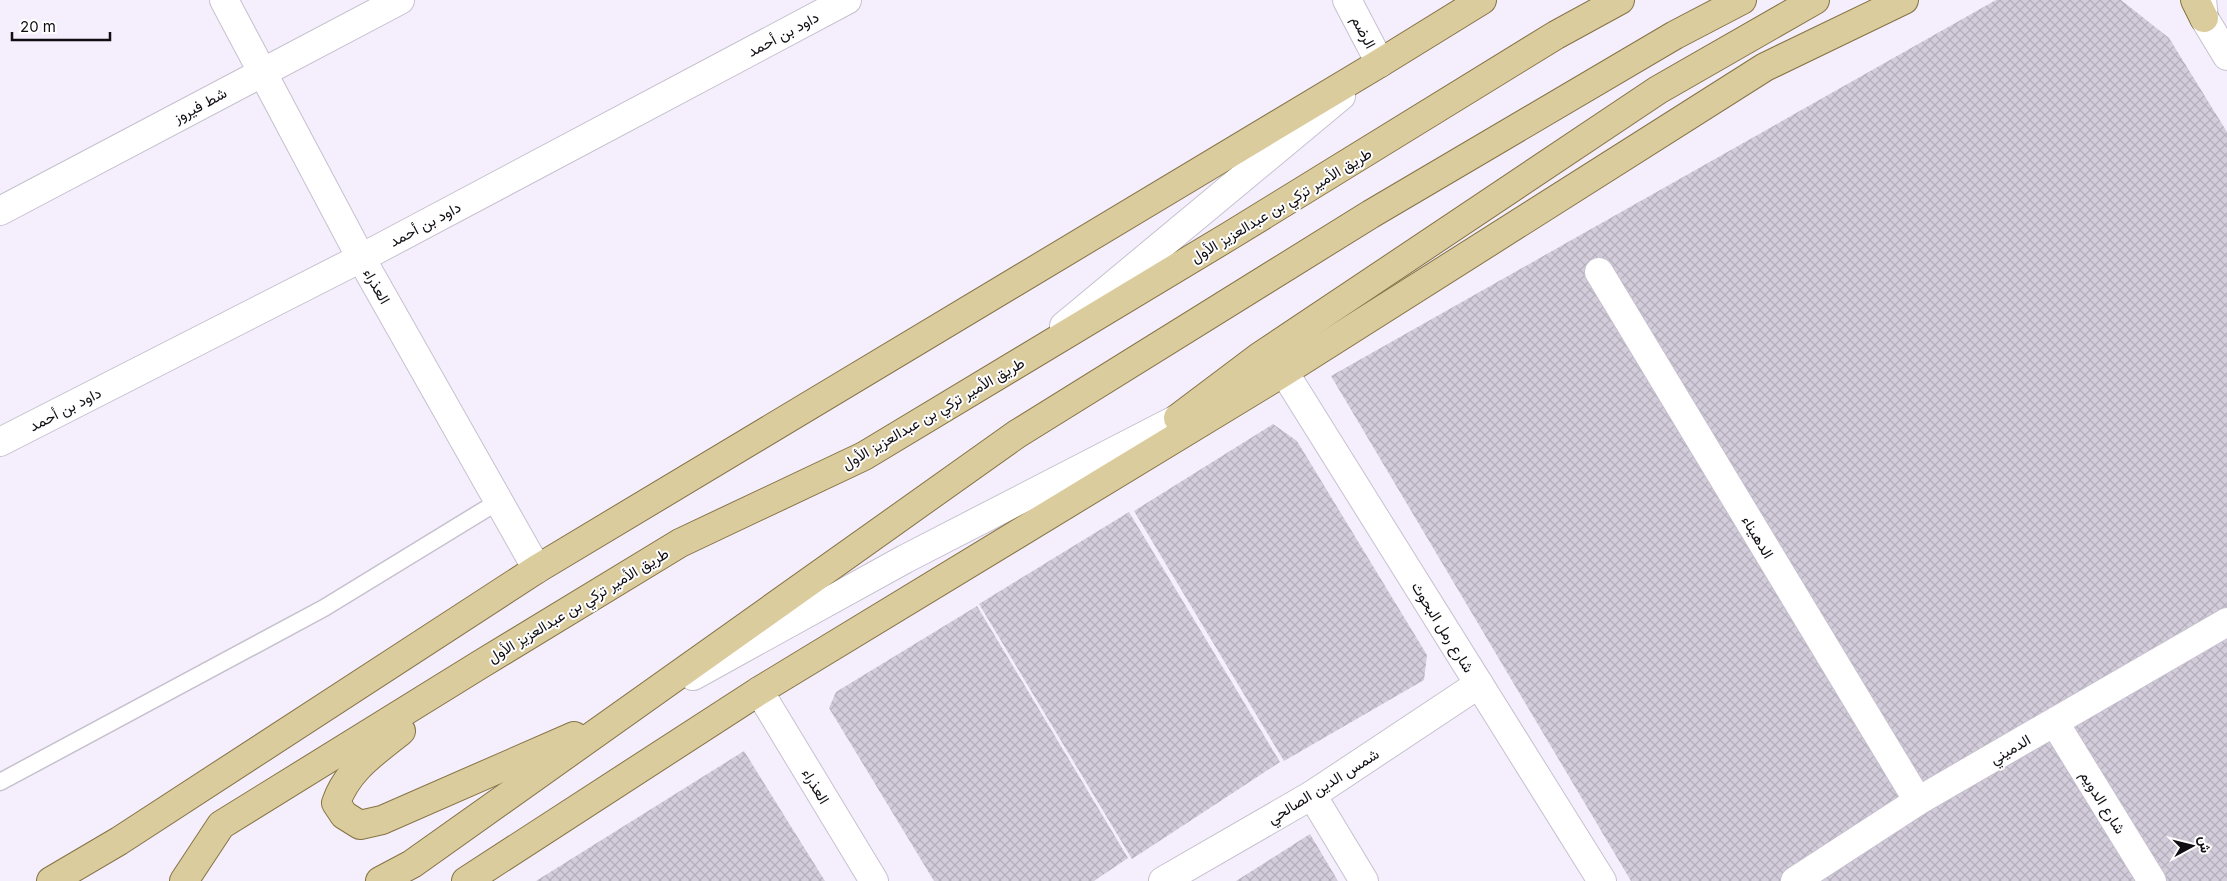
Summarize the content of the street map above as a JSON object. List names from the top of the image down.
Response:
{
  "streets": {
    "main road": ["طريق الأمير تركي بن عبدالعزيز الأول"],
    "street": [
      "الرضم",
      "داود بن أحمد",
      "شط فيروز",
      "العذراء",
      "الدهيناء",
      "شارع رمل البحوث",
      "الدميني",
      "شمس الدين الصالحي",
      "شارع الدويم"
    ]
  },
  "crossings": [
    ["داود بن أحمد", "العذراء"],
    ["شط فيروز", "العذراء"],
    ["الدهيناء", "الدميني"],
    ["شارع رمل البحوث", "شمس الدين الصالحي"],
    ["الدميني", "شارع الدويم"]
  ],
  "scale_bar": "20 m",
  "north": "right"
}
